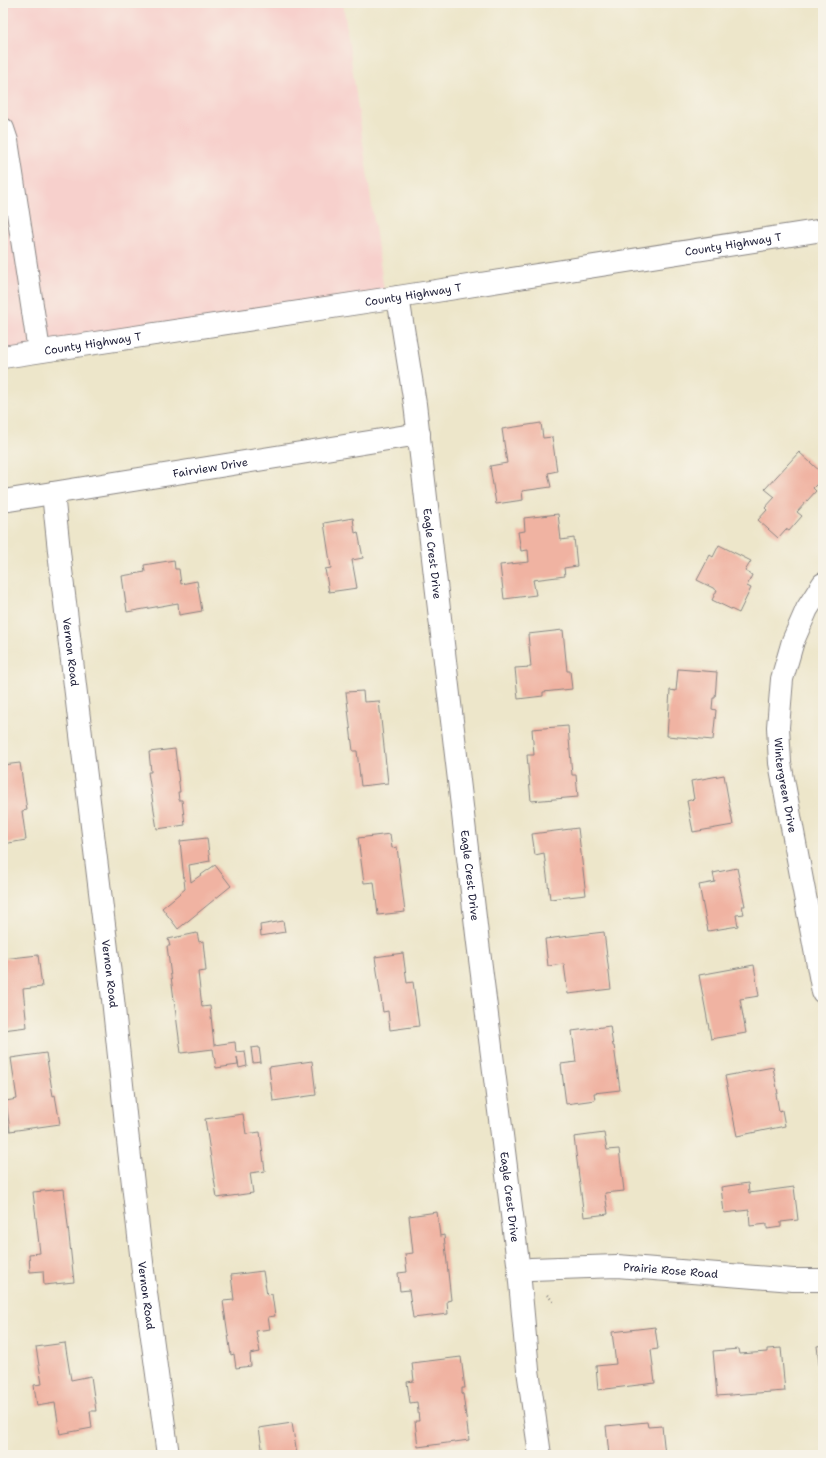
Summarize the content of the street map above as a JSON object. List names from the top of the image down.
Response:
{
  "streets": {
    "street": [
      "County Highway T",
      "Fairview Drive",
      "Eagle Crest Drive",
      "Vernon Road",
      "Wintergreen Drive",
      "Prairie Rose Road"
    ]
  },
  "crossings": [
    ["County Highway T", "Eagle Crest Drive"],
    ["Fairview Drive", "Eagle Crest Drive"],
    ["Fairview Drive", "Vernon Road"],
    ["Eagle Crest Drive", "Prairie Rose Road"]
  ]
}
